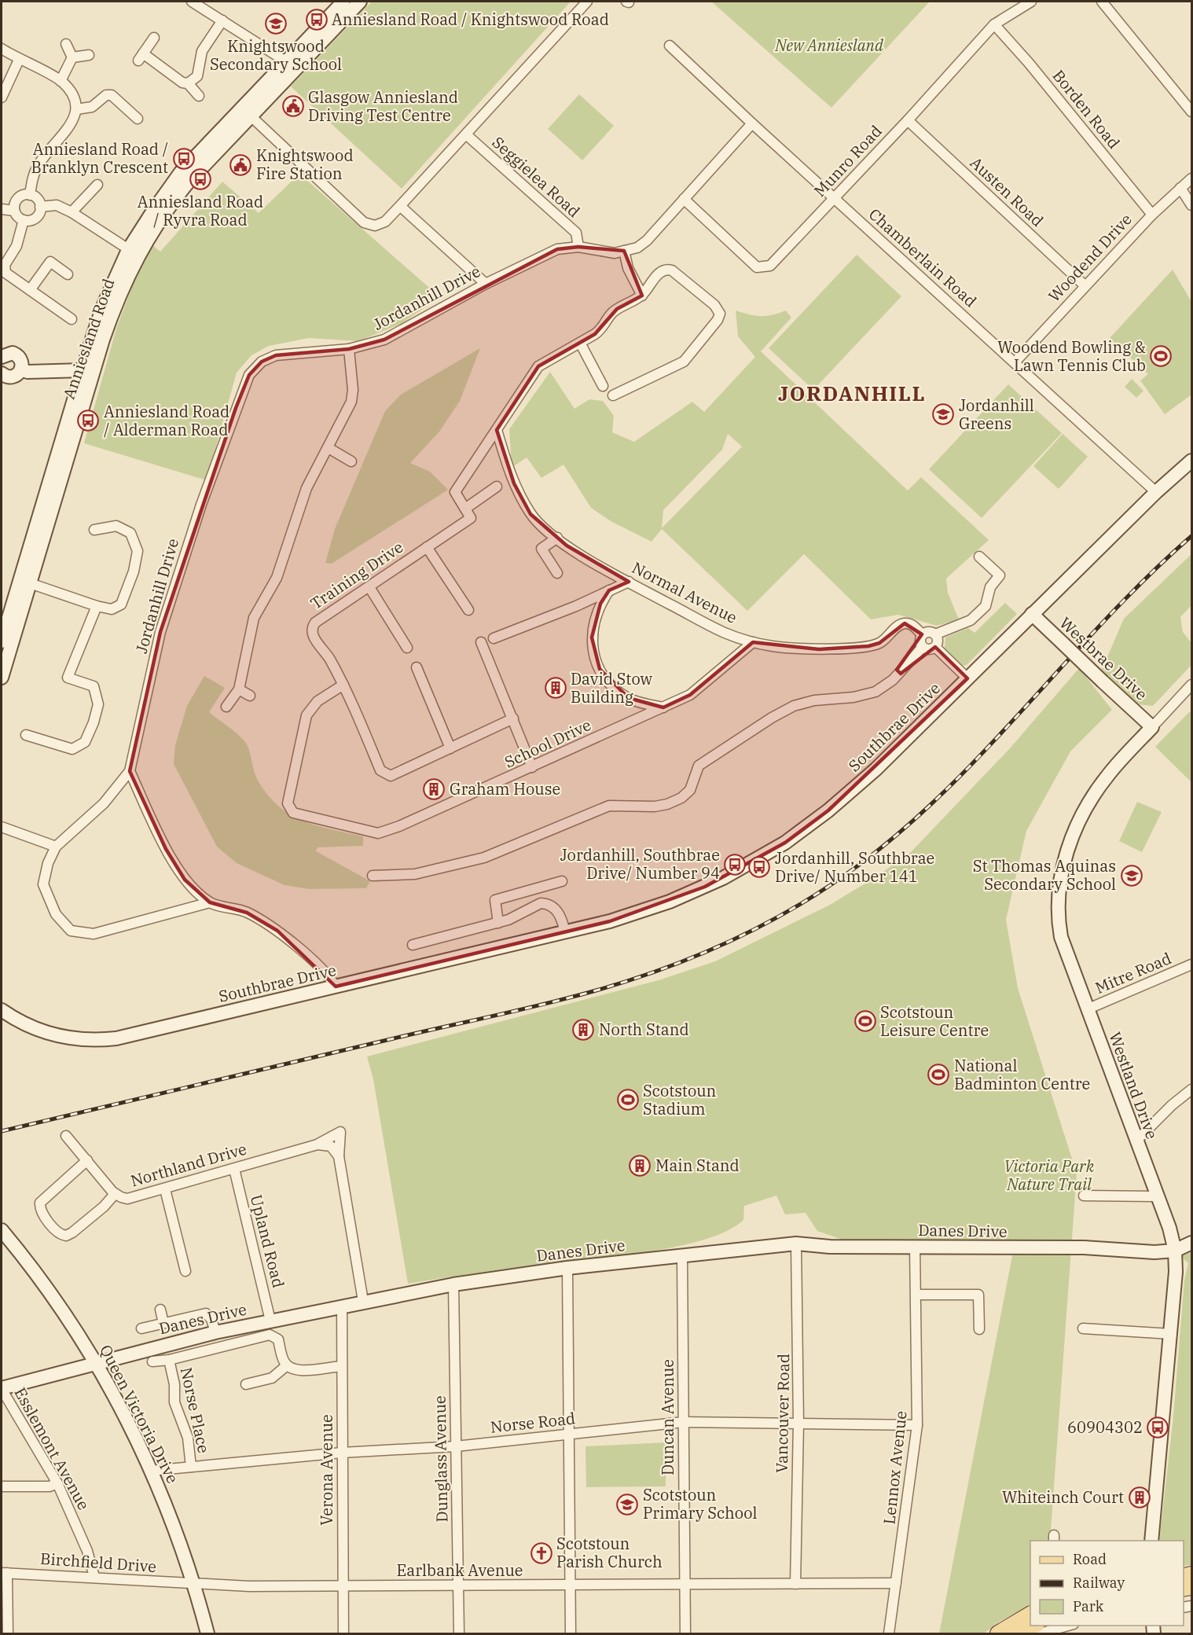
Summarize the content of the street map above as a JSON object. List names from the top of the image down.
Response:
{
  "streets": {
    "street": [
      "Borden Road",
      "Munro Road",
      "Seggielea Road",
      "Austen Road",
      "Chamberlain Road",
      "Woodend Drive",
      "Jordanhill Drive",
      "Anniesland Road",
      "Training Drive",
      "Normal Avenue",
      "Westbrae Drive",
      "Southbrae Drive",
      "School Drive",
      "Mitre Road",
      "Westland Drive",
      "Northland Drive",
      "Danes Drive",
      "Upland Road",
      "Norse Place",
      "Vancouver Road",
      "Queen Victoria Drive",
      "Duncan Avenue",
      "Norse Road",
      "Esslemont Avenue",
      "Dunglass Avenue",
      "Lennox Avenue",
      "Verona Avenue",
      "Birchfield Drive",
      "Earlbank Avenue"
    ]
  },
  "crossings": [
    ["Borden Road", "Munro Road"],
    ["Borden Road", "Woodend Drive"],
    ["Munro Road", "Austen Road"],
    ["Munro Road", "Chamberlain Road"],
    ["Munro Road", "Jordanhill Drive"],
    ["Seggielea Road", "Jordanhill Drive"],
    ["Austen Road", "Woodend Drive"],
    ["Chamberlain Road", "Woodend Drive"],
    ["Chamberlain Road", "Jordanhill Drive"],
    ["Chamberlain Road", "Southbrae Drive"],
    ["Training Drive", "School Drive"],
    ["Normal Avenue", "School Drive"],
    ["Westbrae Drive", "Southbrae Drive"],
    ["Westbrae Drive", "Westland Drive"],
    ["Mitre Road", "Westland Drive"],
    ["Westland Drive", "Danes Drive"],
    ["Northland Drive", "Danes Drive"],
    ["Northland Drive", "Upland Road"],
    ["Danes Drive", "Upland Road"],
    ["Danes Drive", "Vancouver Road"],
    ["Danes Drive", "Queen Victoria Drive"],
    ["Danes Drive", "Duncan Avenue"],
    ["Danes Drive", "Esslemont Avenue"],
    ["Danes Drive", "Dunglass Avenue"],
    ["Danes Drive", "Lennox Avenue"],
    ["Danes Drive", "Verona Avenue"],
    ["Norse Place", "Norse Road"],
    ["Vancouver Road", "Norse Road"],
    ["Vancouver Road", "Earlbank Avenue"],
    ["Queen Victoria Drive", "Norse Road"],
    ["Queen Victoria Drive", "Birchfield Drive"],
    ["Queen Victoria Drive", "Earlbank Avenue"],
    ["Duncan Avenue", "Norse Road"],
    ["Duncan Avenue", "Earlbank Avenue"],
    ["Norse Road", "Dunglass Avenue"],
    ["Norse Road", "Lennox Avenue"],
    ["Norse Road", "Verona Avenue"],
    ["Esslemont Avenue", "Birchfield Drive"],
    ["Dunglass Avenue", "Earlbank Avenue"],
    ["Lennox Avenue", "Earlbank Avenue"],
    ["Verona Avenue", "Earlbank Avenue"],
    ["Birchfield Drive", "Earlbank Avenue"]
  ],
  "districts": ["JORDANHILL"],
  "parks": ["New Anniesland", "Victoria Park Nature Trail"],
  "places": {
    "bus stop": [
      "Anniesland Road / Knightswood Road",
      "Anniesland Road / Branklyn Crescent",
      "Anniesland Road / Ryvra Road",
      "Anniesland Road / Alderman Road",
      "Jordanhill, Southbrae Drive/ Number 94",
      "Jordanhill, Southbrae Drive/ Number 141",
      "60904302"
    ],
    "school or university": [
      "Knightswood Secondary School",
      "Jordanhill Greens",
      "St Thomas Aquinas Secondary School",
      "Scotstoun Primary School"
    ],
    "public building": ["Glasgow Anniesland Driving Test Centre", "Knightswood Fire Station"],
    "sports": [
      "Woodend Bowling & Lawn Tennis Club",
      "Scotstoun Leisure Centre",
      "National Badminton Centre",
      "Scotstoun Stadium"
    ],
    "building": [
      "David Stow Building",
      "Graham House",
      "North Stand",
      "Main Stand",
      "Whiteinch Court"
    ],
    "church": ["Scotstoun Parish Church"]
  },
  "legend": ["Road", "Railway", "Park"]
}
